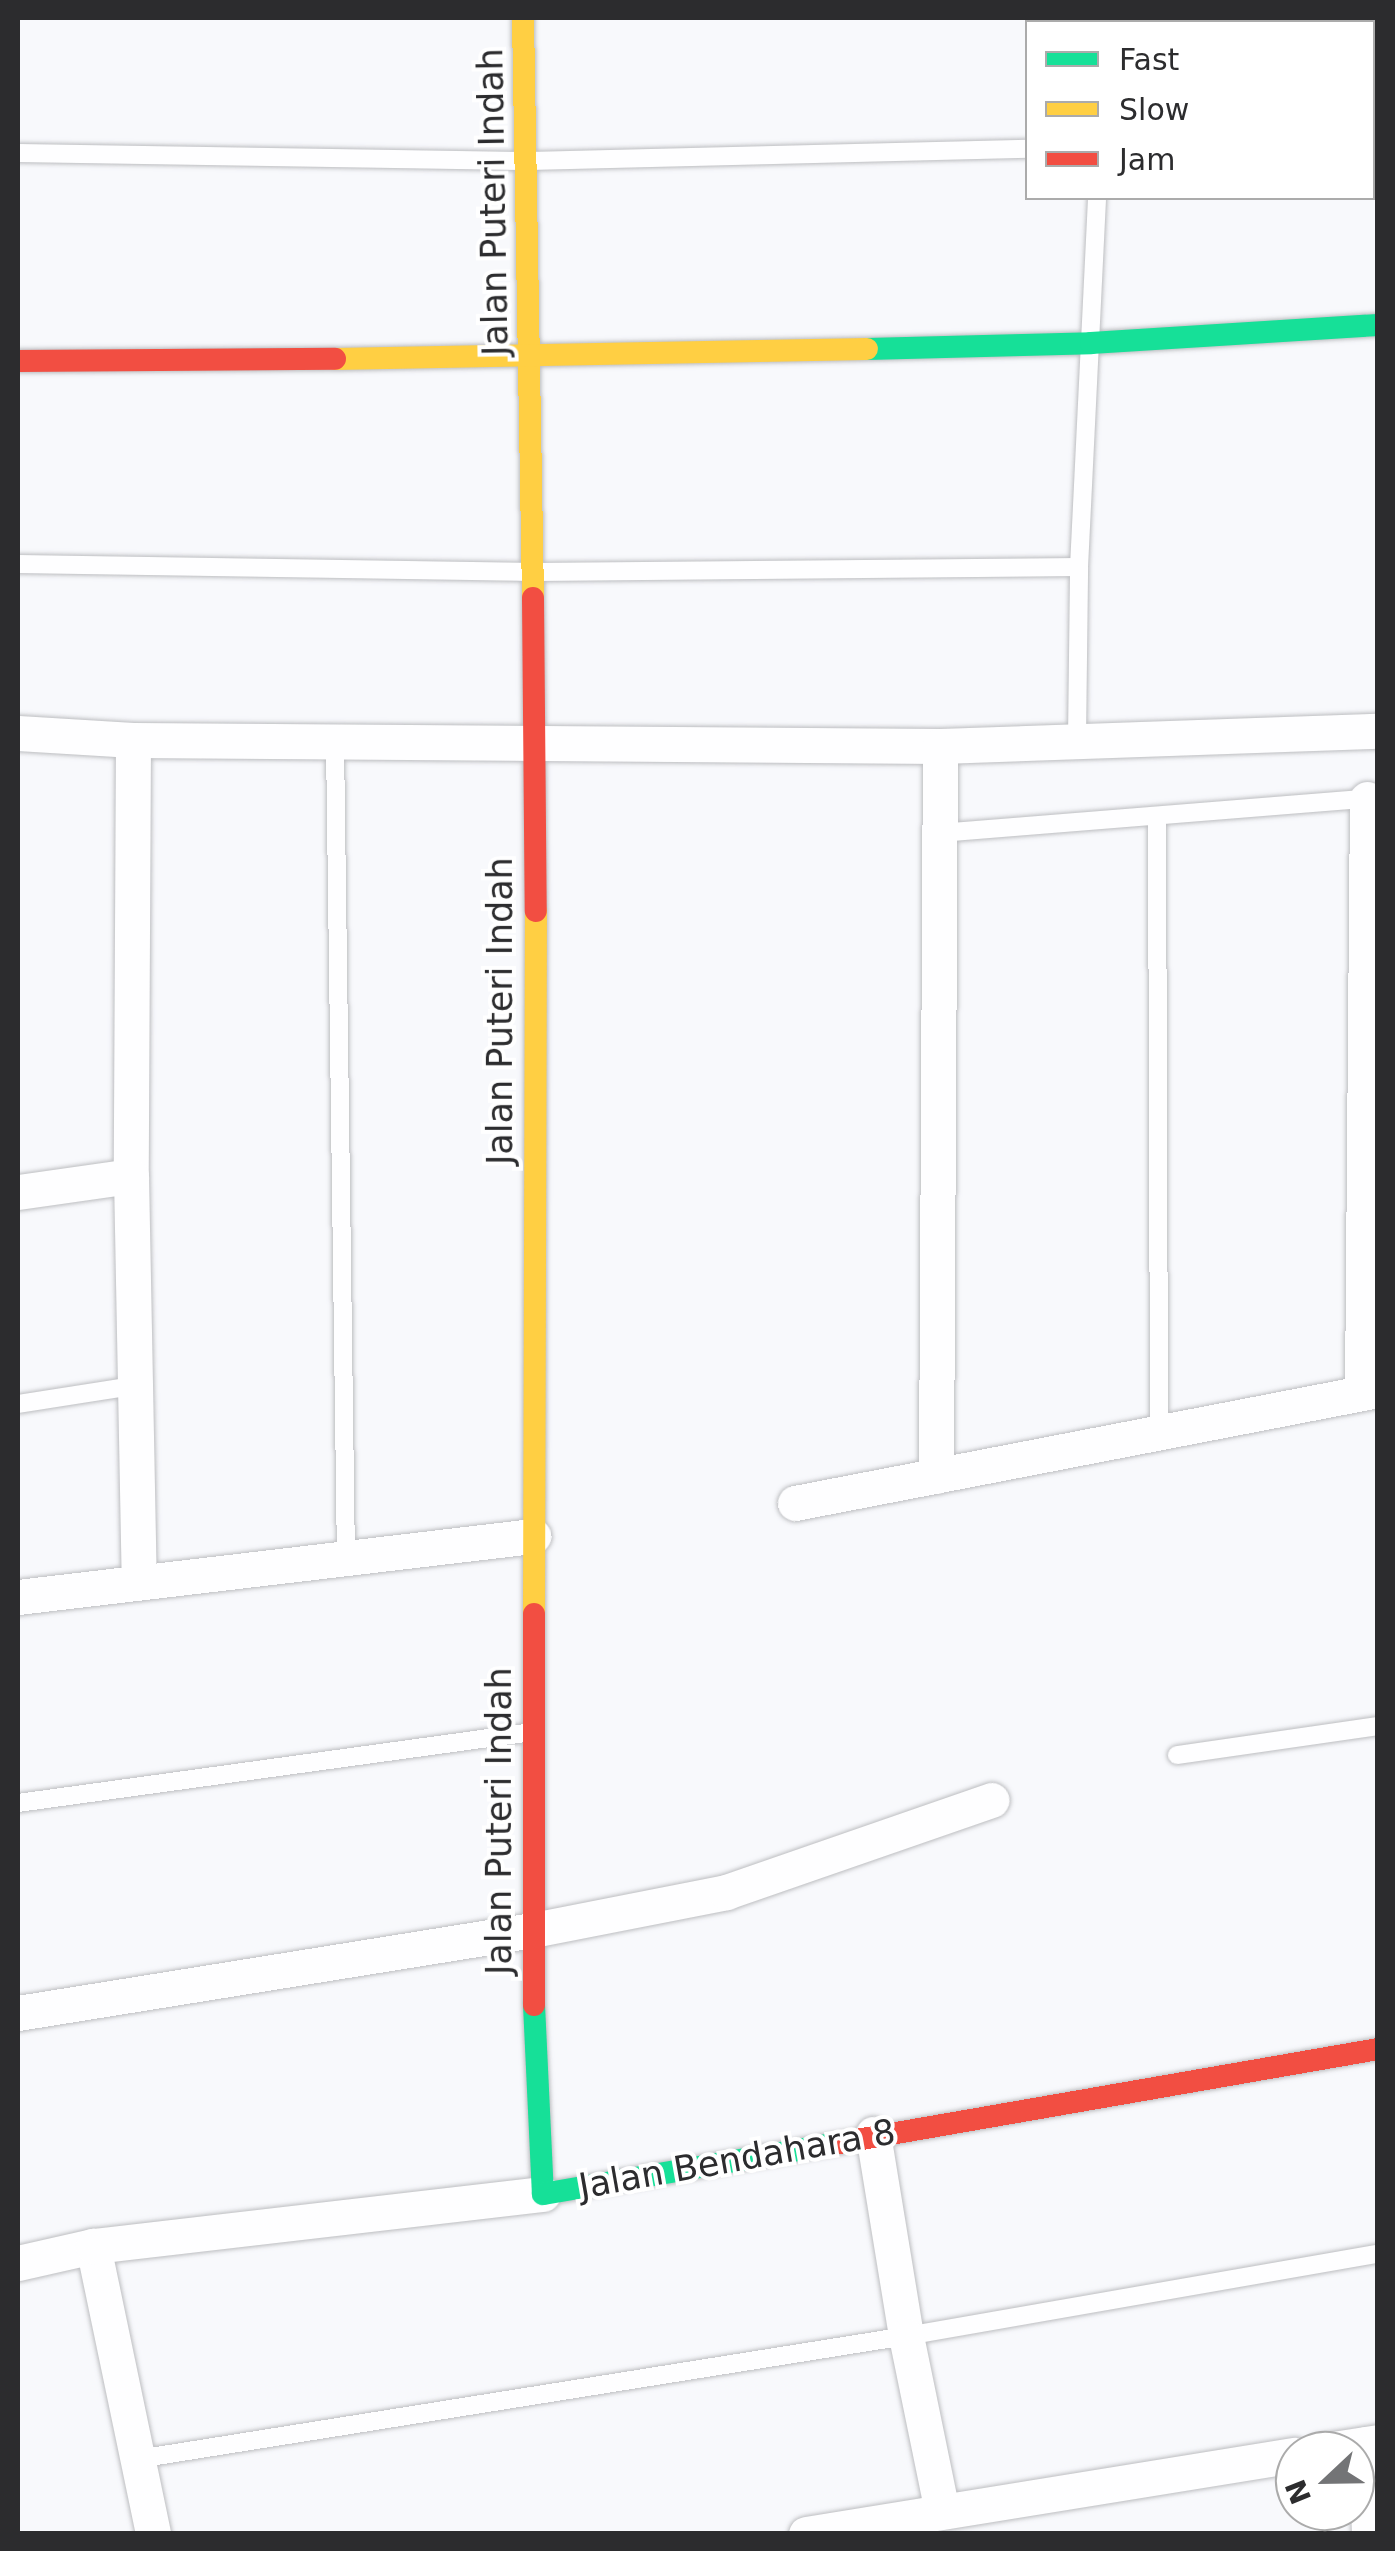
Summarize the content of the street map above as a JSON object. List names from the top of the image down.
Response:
{
  "streets": {
    "street": ["Jalan Puteri Indah", "Jalan Bendahara 8"]
  },
  "crossings": [
    ["Jalan Puteri Indah", "Jalan Bendahara 8"]
  ],
  "legend": ["Fast", "Slow", "Jam"],
  "north": "left"
}
